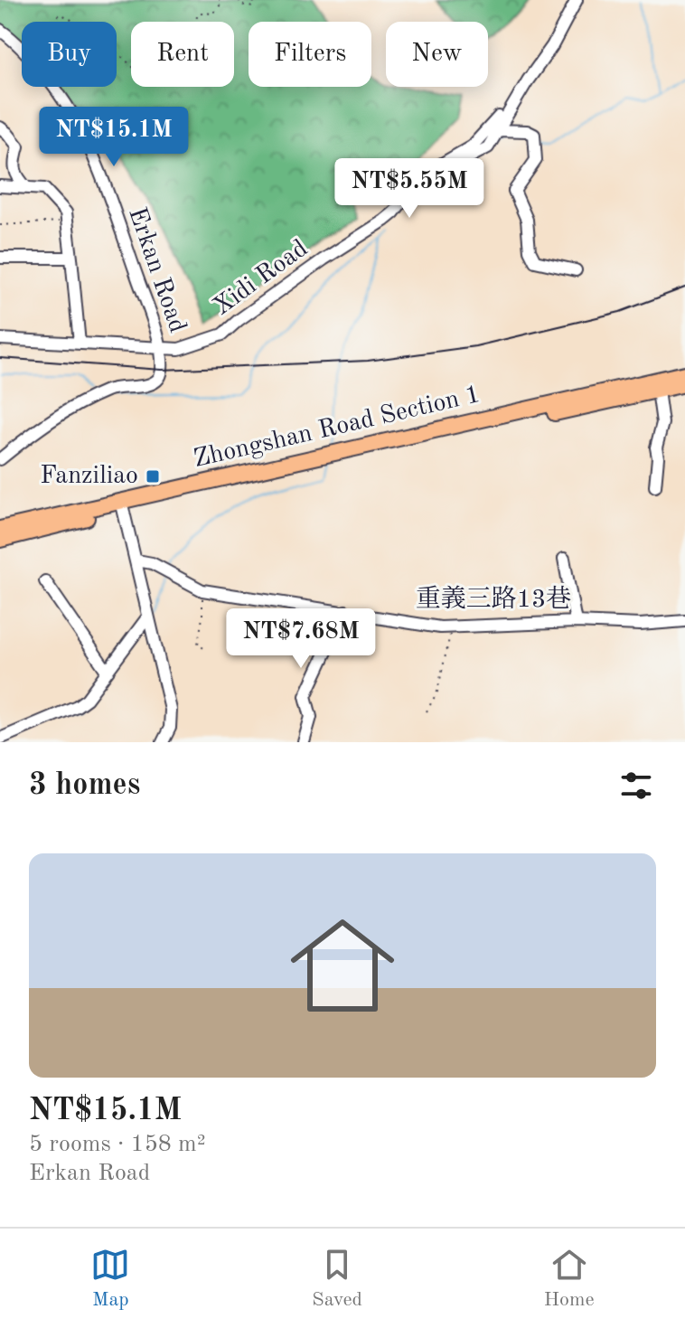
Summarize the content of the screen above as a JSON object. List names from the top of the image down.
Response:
{
  "streets": {
    "main road": ["Zhongshan Road Section 1"],
    "street": ["Erkan Road", "Xidi Road", "重義三路13巷"]
  },
  "crossings": [
    ["Erkan Road", "Xidi Road"]
  ],
  "places": {
    "transit": ["Fanziliao"]
  },
  "page": {
    "chip": [
      "Buy",
      "Rent",
      "Filters",
      "New"
    ],
    "price": ["NT$15.1M", "NT$5.55M", "NT$7.68M"],
    "heading": "3 homes",
    "list": [
      {
        "name": "NT$15.1M",
        "note": "5 rooms · 158 m² · Erkan Road"
      }
    ],
    "tabs": ["Map", "Saved", "Home"]
  }
}
